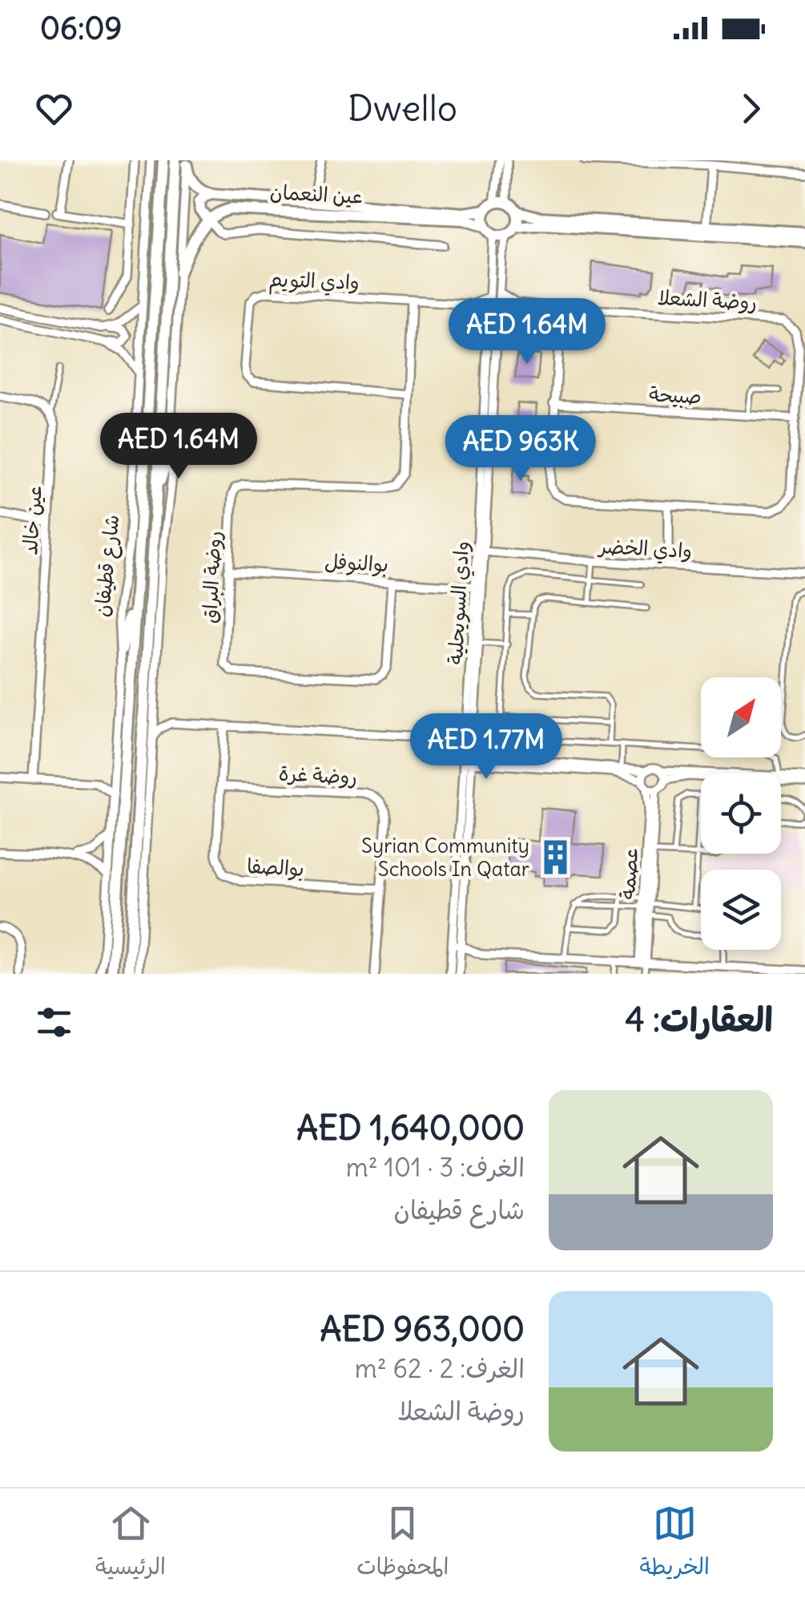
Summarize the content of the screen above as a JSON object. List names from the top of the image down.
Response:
{
  "streets": {
    "street": [
      "عين النعمان",
      "وادي التويم",
      "روضة الشعلا",
      "صبيحة",
      "عين خالد",
      "وادي الخضر",
      "بوالنوفل",
      "شارع قطيفان",
      "روضة البراق",
      "وادي السويحلية",
      "روضة غرة",
      "بوالصفا",
      "عصمة"
    ]
  },
  "crossings": [
    ["عين النعمان", "وادي السويحلية"],
    ["وادي التويم", "روضة البراق"],
    ["وادي التويم", "وادي السويحلية"],
    ["روضة الشعلا", "صبيحة"],
    ["روضة الشعلا", "وادي السويحلية"],
    ["وادي الخضر", "وادي السويحلية"],
    ["بوالنوفل", "روضة البراق"],
    ["بوالنوفل", "وادي السويحلية"],
    ["روضة غرة", "بوالصفا"]
  ],
  "places": {
    "building": ["Syrian Community Schools In Qatar"]
  },
  "north": "top right",
  "page": {
    "status": "06:09",
    "header": "Dwello",
    "price": [
      "AED 1.64M",
      "AED 1.64M",
      "AED 963K",
      "AED 1.77M"
    ],
    "heading": "العقارات: 4",
    "list": [
      {
        "name": "AED 1,640,000",
        "note": "الغرف: 3 · 101 m² · شارع قطيفان"
      },
      {
        "name": "AED 963,000",
        "note": "الغرف: 2 · 62 m² · روضة الشعلا"
      }
    ],
    "tabs": ["الخريطة", "المحفوظات", "الرئيسية"]
  }
}
